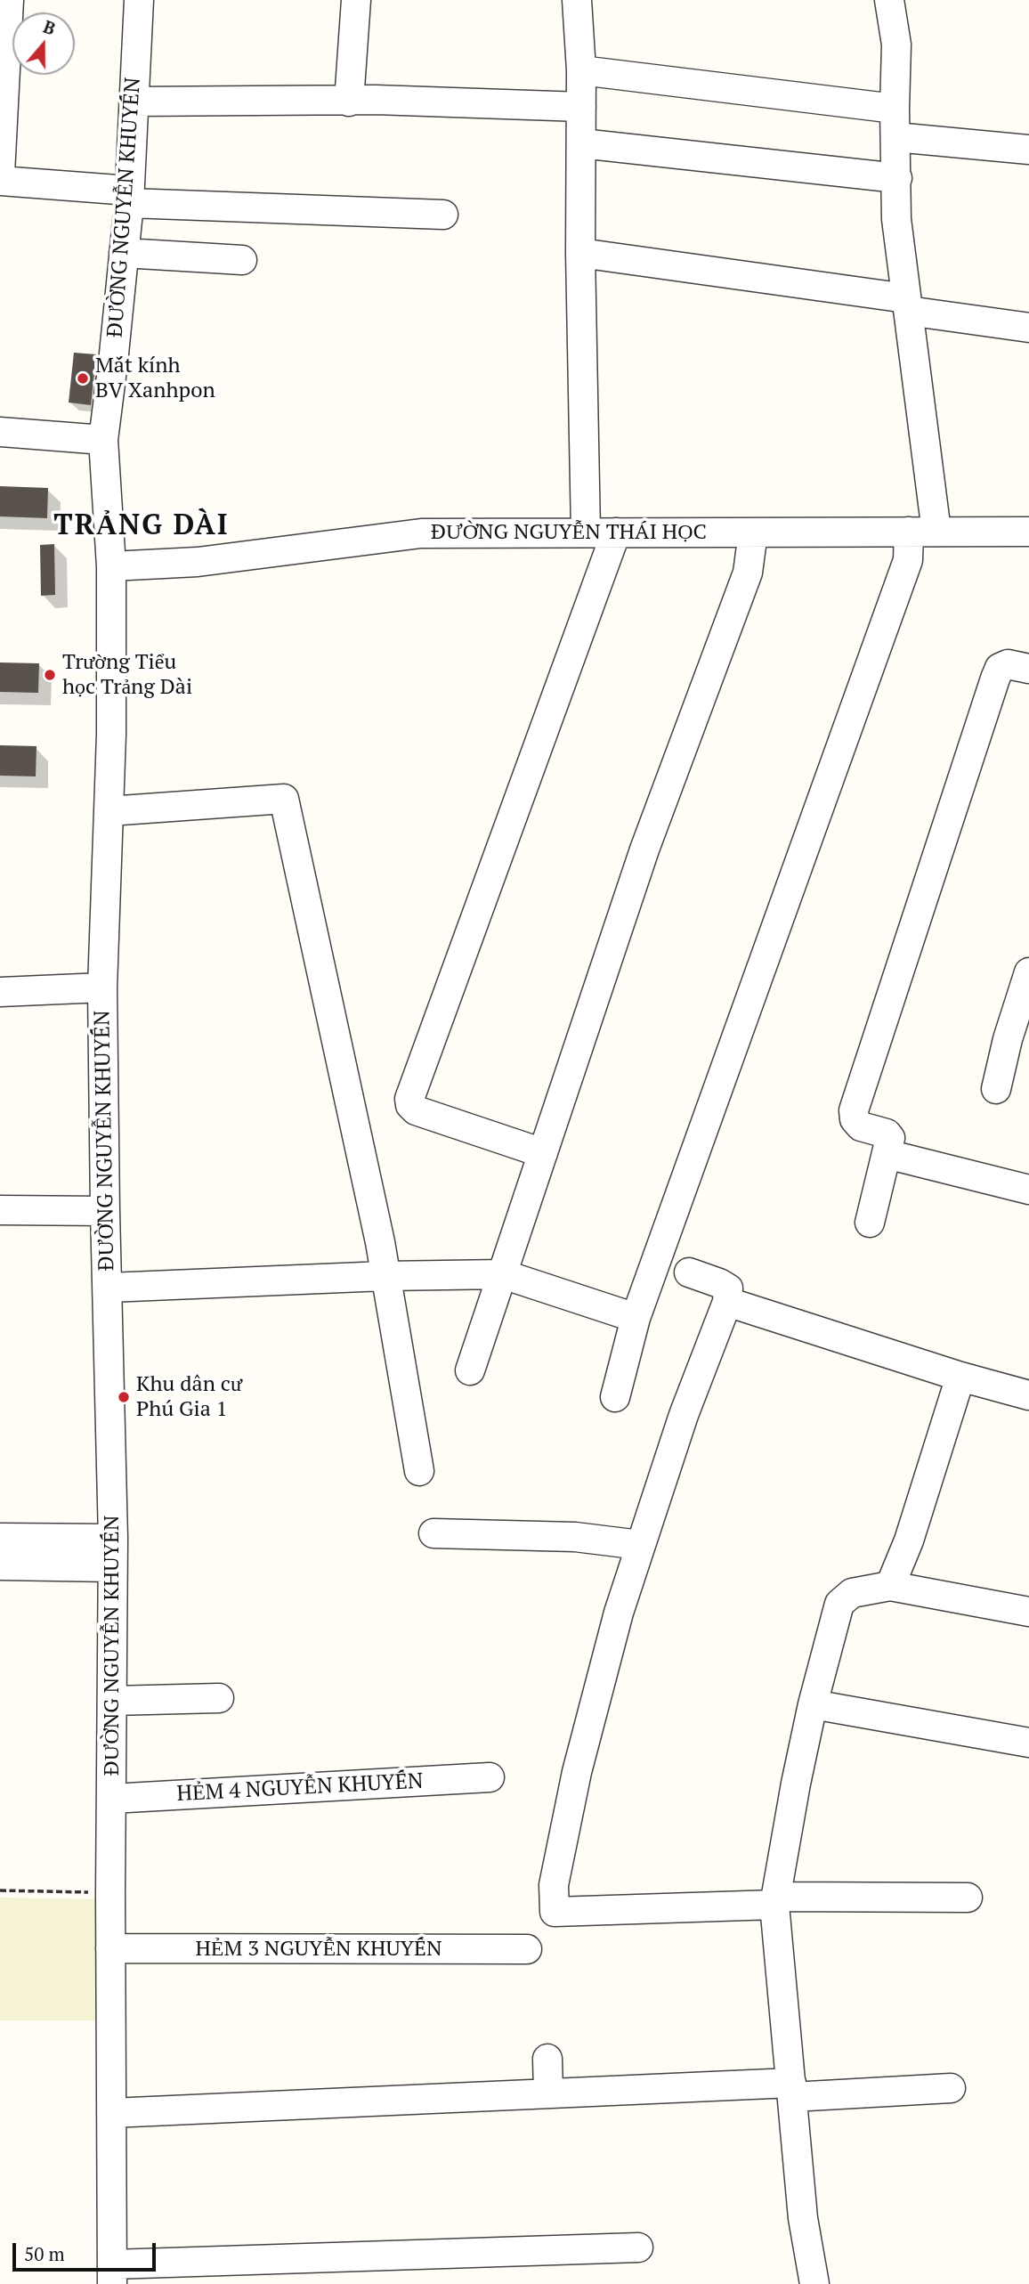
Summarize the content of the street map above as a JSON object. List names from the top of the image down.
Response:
{
  "streets": {
    "street": [
      "ĐƯỜNG NGUYỄN KHUYẾN",
      "ĐƯỜNG NGUYỄN THÁI HỌC",
      "HẺM 4 NGUYỄN KHUYẾN",
      "HẺM 3 NGUYỄN KHUYẾN"
    ]
  },
  "crossings": [
    ["ĐƯỜNG NGUYỄN KHUYẾN", "ĐƯỜNG NGUYỄN THÁI HỌC"],
    ["ĐƯỜNG NGUYỄN KHUYẾN", "HẺM 4 NGUYỄN KHUYẾN"],
    ["ĐƯỜNG NGUYỄN KHUYẾN", "HẺM 3 NGUYỄN KHUYẾN"]
  ],
  "districts": ["TRẢNG DÀI"],
  "places": ["Mắt kính BV Xanhpon", "Trường Tiểu học Trảng Dài", "Khu dân cư Phú Gia 1"],
  "scale_bar": "50 m",
  "north": "top"
}
